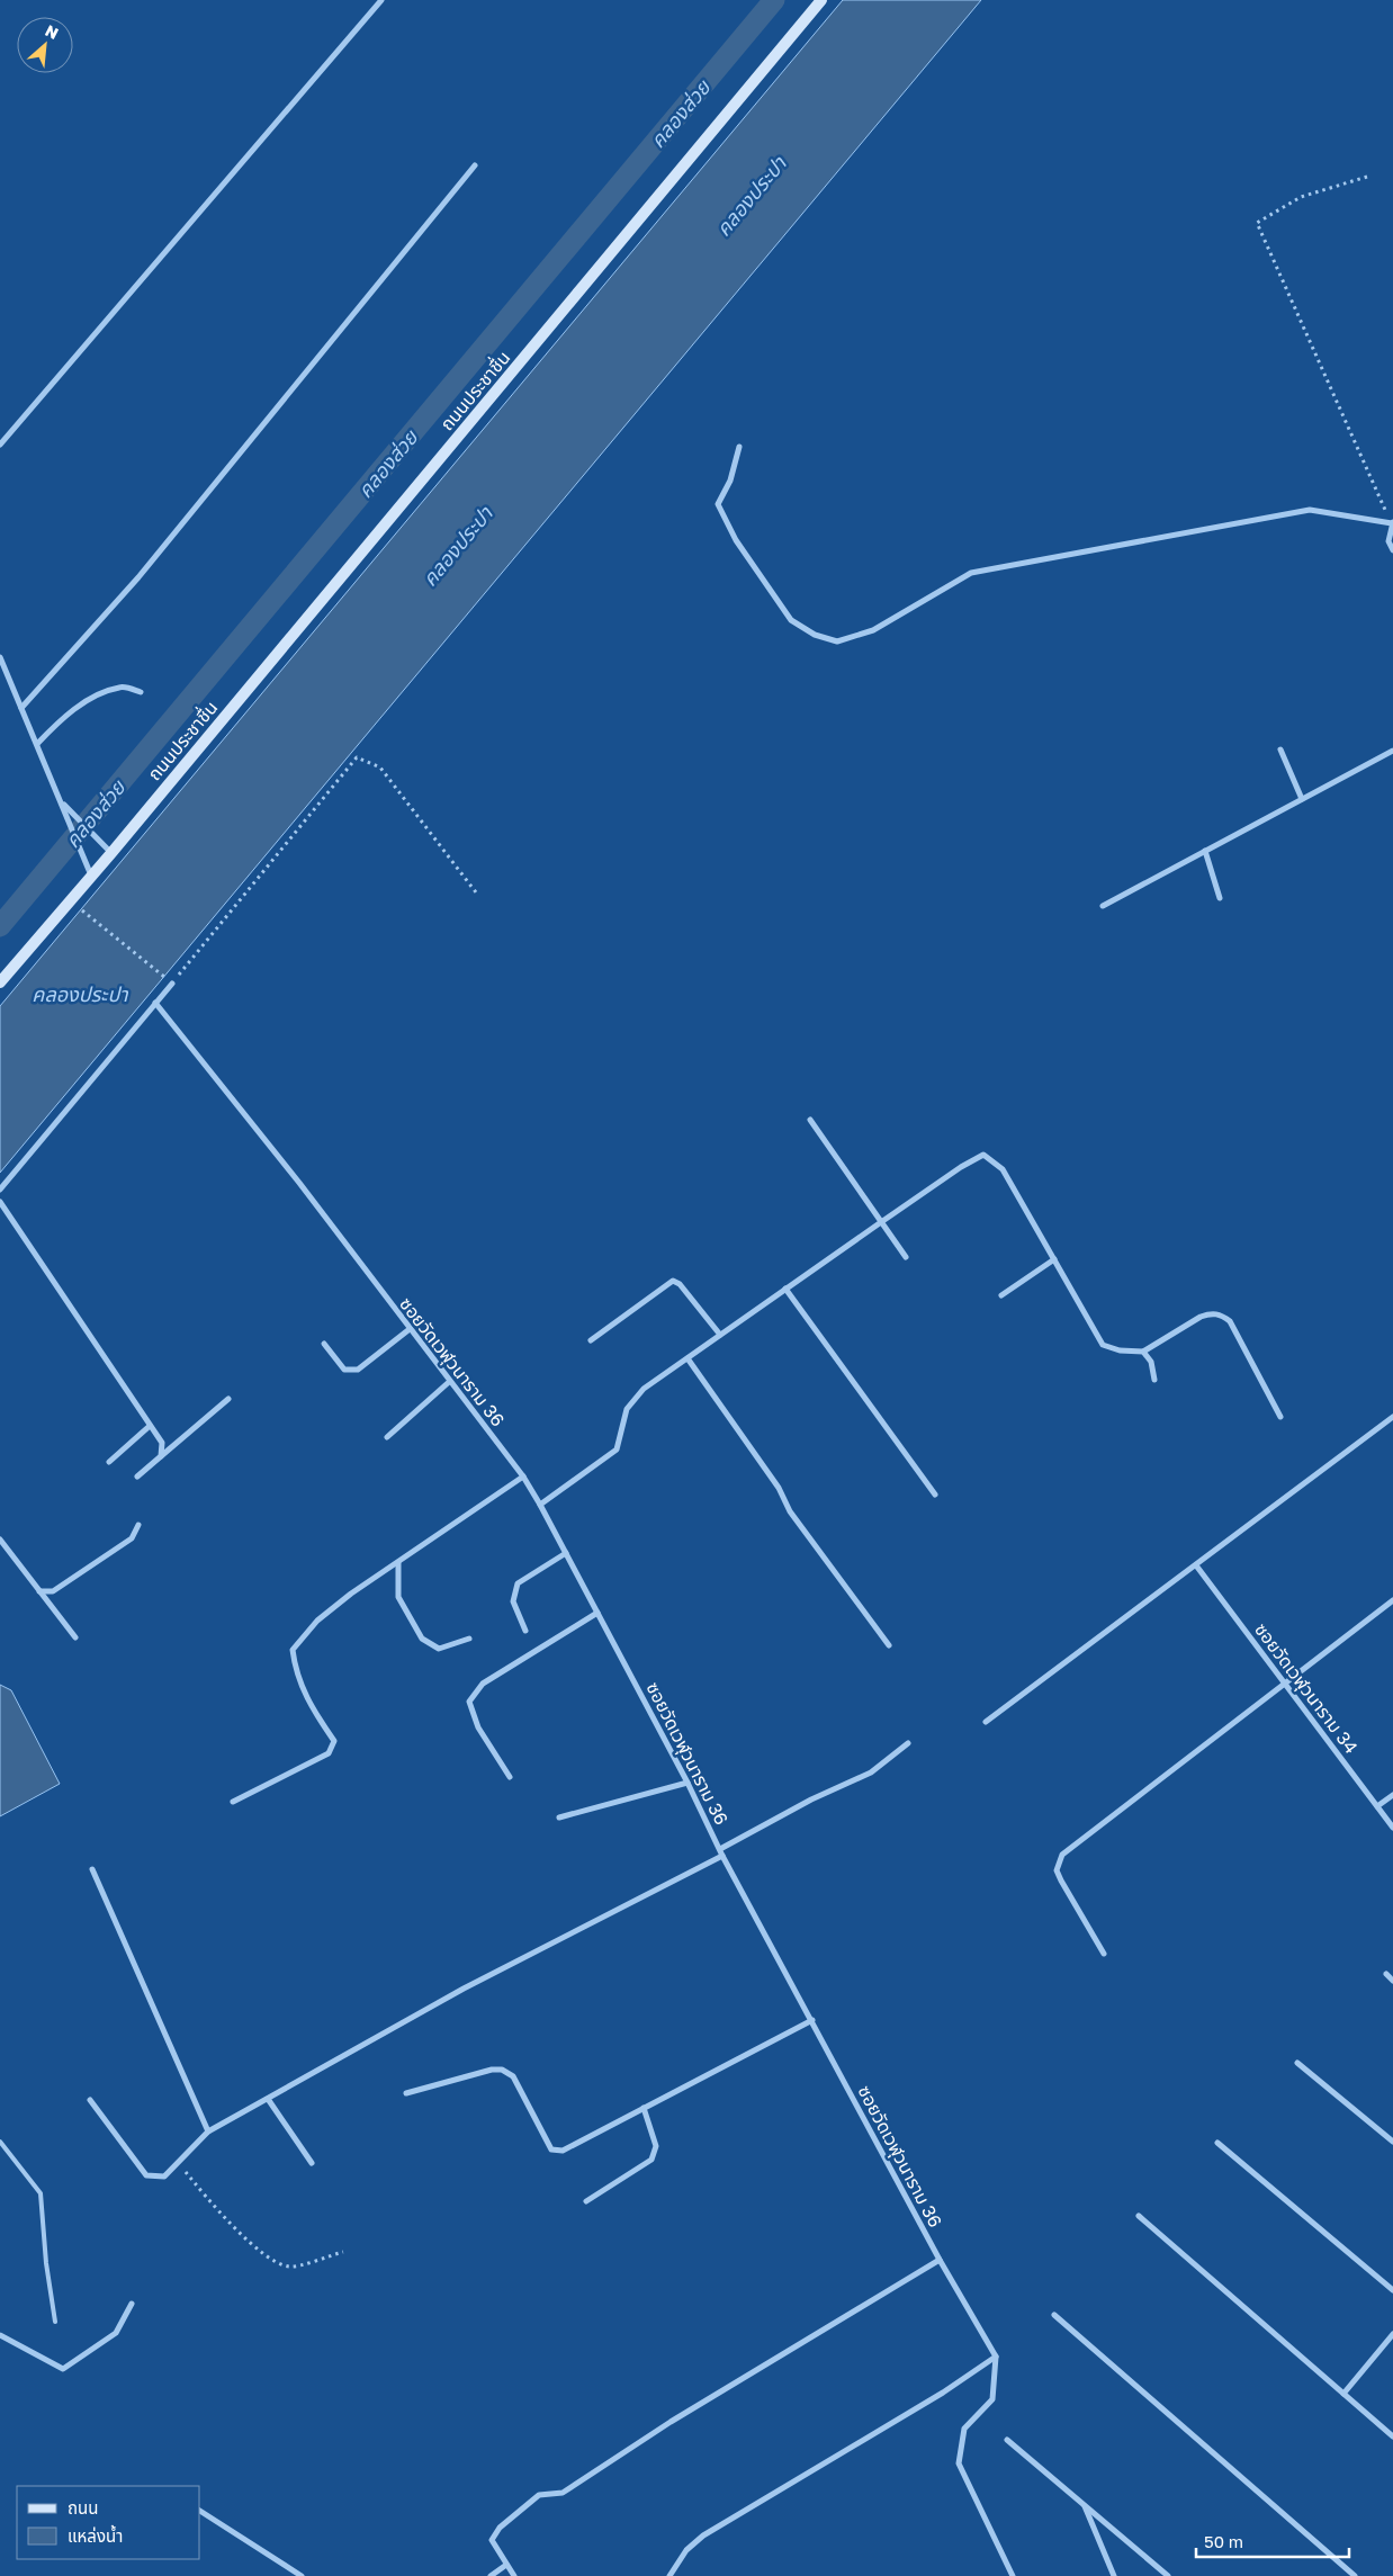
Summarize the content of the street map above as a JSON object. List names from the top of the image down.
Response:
{
  "streets": {
    "street": ["ถนนประชาชื่น", "ซอยวัดเวฬุวนาราม 36", "ซอยวัดเวฬุวนาราม 34"]
  },
  "water": ["คลองส่วย", "คลองประปา"],
  "legend": ["ถนน", "แหล่งน้ำ"],
  "scale_bar": "50 m",
  "north": "top right"
}
